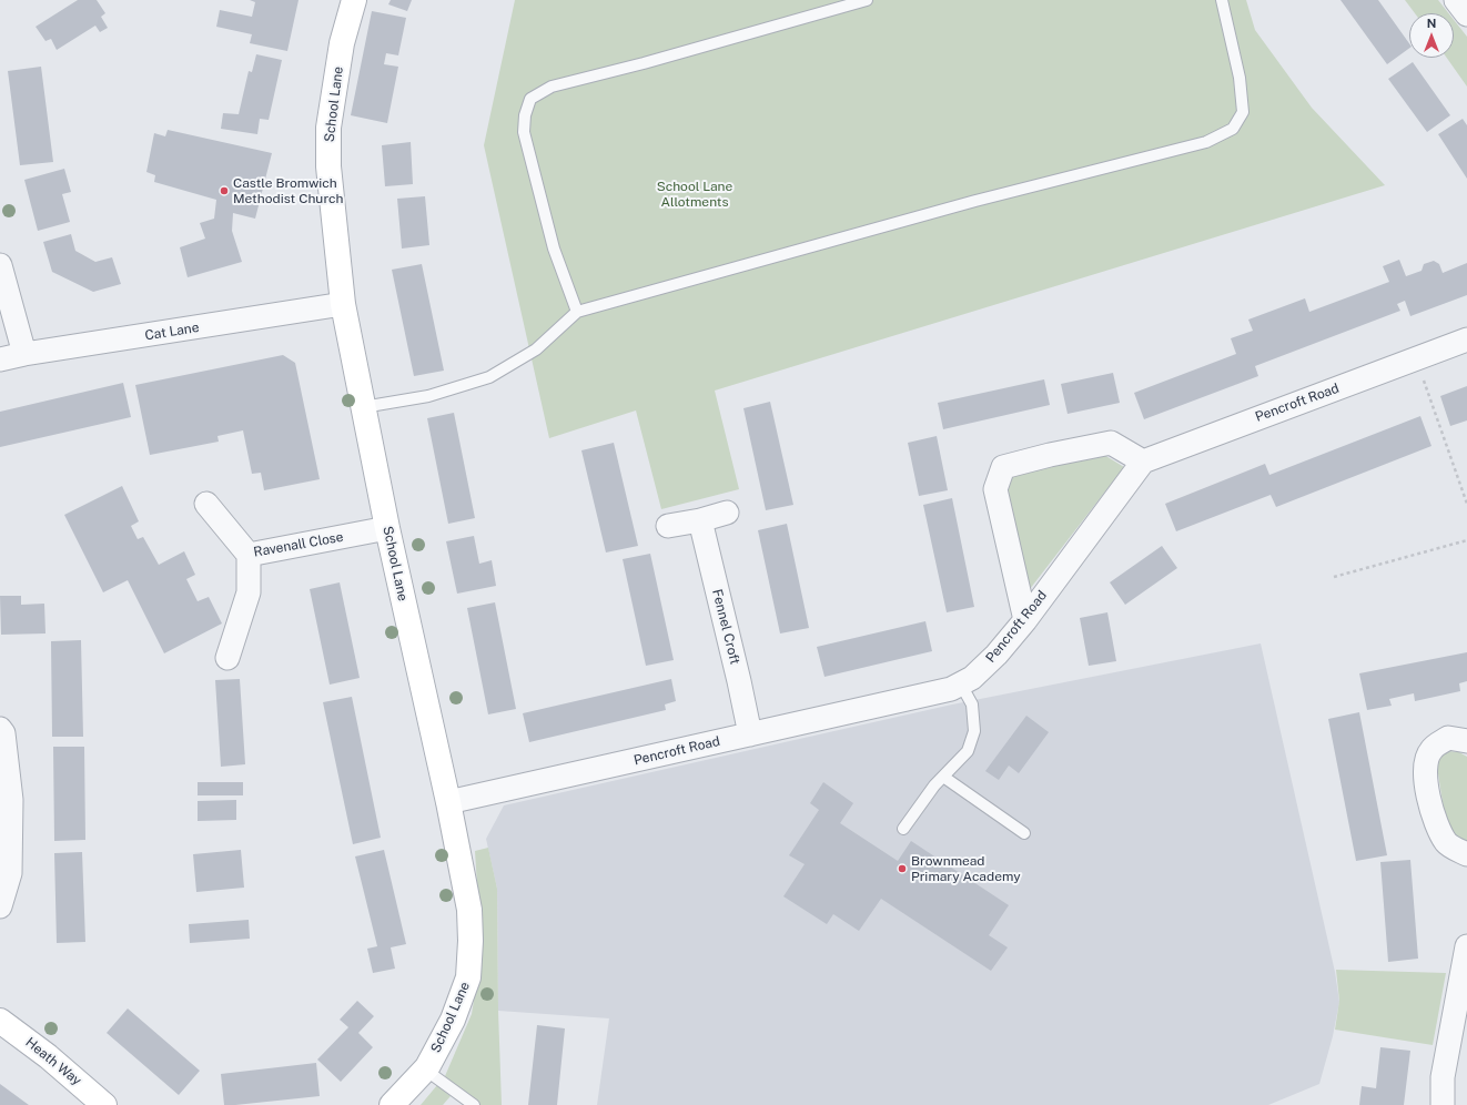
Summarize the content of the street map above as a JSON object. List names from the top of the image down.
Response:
{
  "streets": {
    "street": [
      "School Lane",
      "Cat Lane",
      "Pencroft Road",
      "Ravenall Close",
      "Fennel Croft",
      "Heath Way"
    ]
  },
  "crossings": [
    ["School Lane", "Cat Lane"],
    ["School Lane", "Pencroft Road"],
    ["School Lane", "Ravenall Close"],
    ["Pencroft Road", "Fennel Croft"]
  ],
  "parks": ["School Lane Allotments"],
  "places": ["Castle Bromwich Methodist Church", "Brownmead Primary Academy"],
  "north": "top"
}
